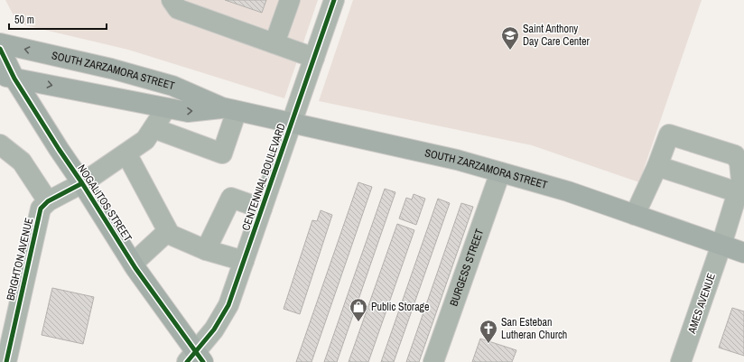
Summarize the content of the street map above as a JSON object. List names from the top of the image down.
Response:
{
  "streets": {
    "main road": ["SOUTH ZARZAMORA STREET", "NOGALITOS STREET"],
    "street": [
      "CENTENNIAL BOULEVARD",
      "BRIGHTON AVENUE",
      "BURGESS STREET",
      "AMES AVENUE"
    ]
  },
  "crossings": [
    ["SOUTH ZARZAMORA STREET", "CENTENNIAL BOULEVARD"],
    ["SOUTH ZARZAMORA STREET", "NOGALITOS STREET"],
    ["SOUTH ZARZAMORA STREET", "BURGESS STREET"],
    ["SOUTH ZARZAMORA STREET", "AMES AVENUE"],
    ["CENTENNIAL BOULEVARD", "NOGALITOS STREET"]
  ],
  "places": {
    "school or university": ["Saint Anthony Day Care Center"],
    "shop": ["Public Storage"],
    "church": ["San Esteban Lutheran Church"]
  },
  "scale_bar": "50 m"
}
